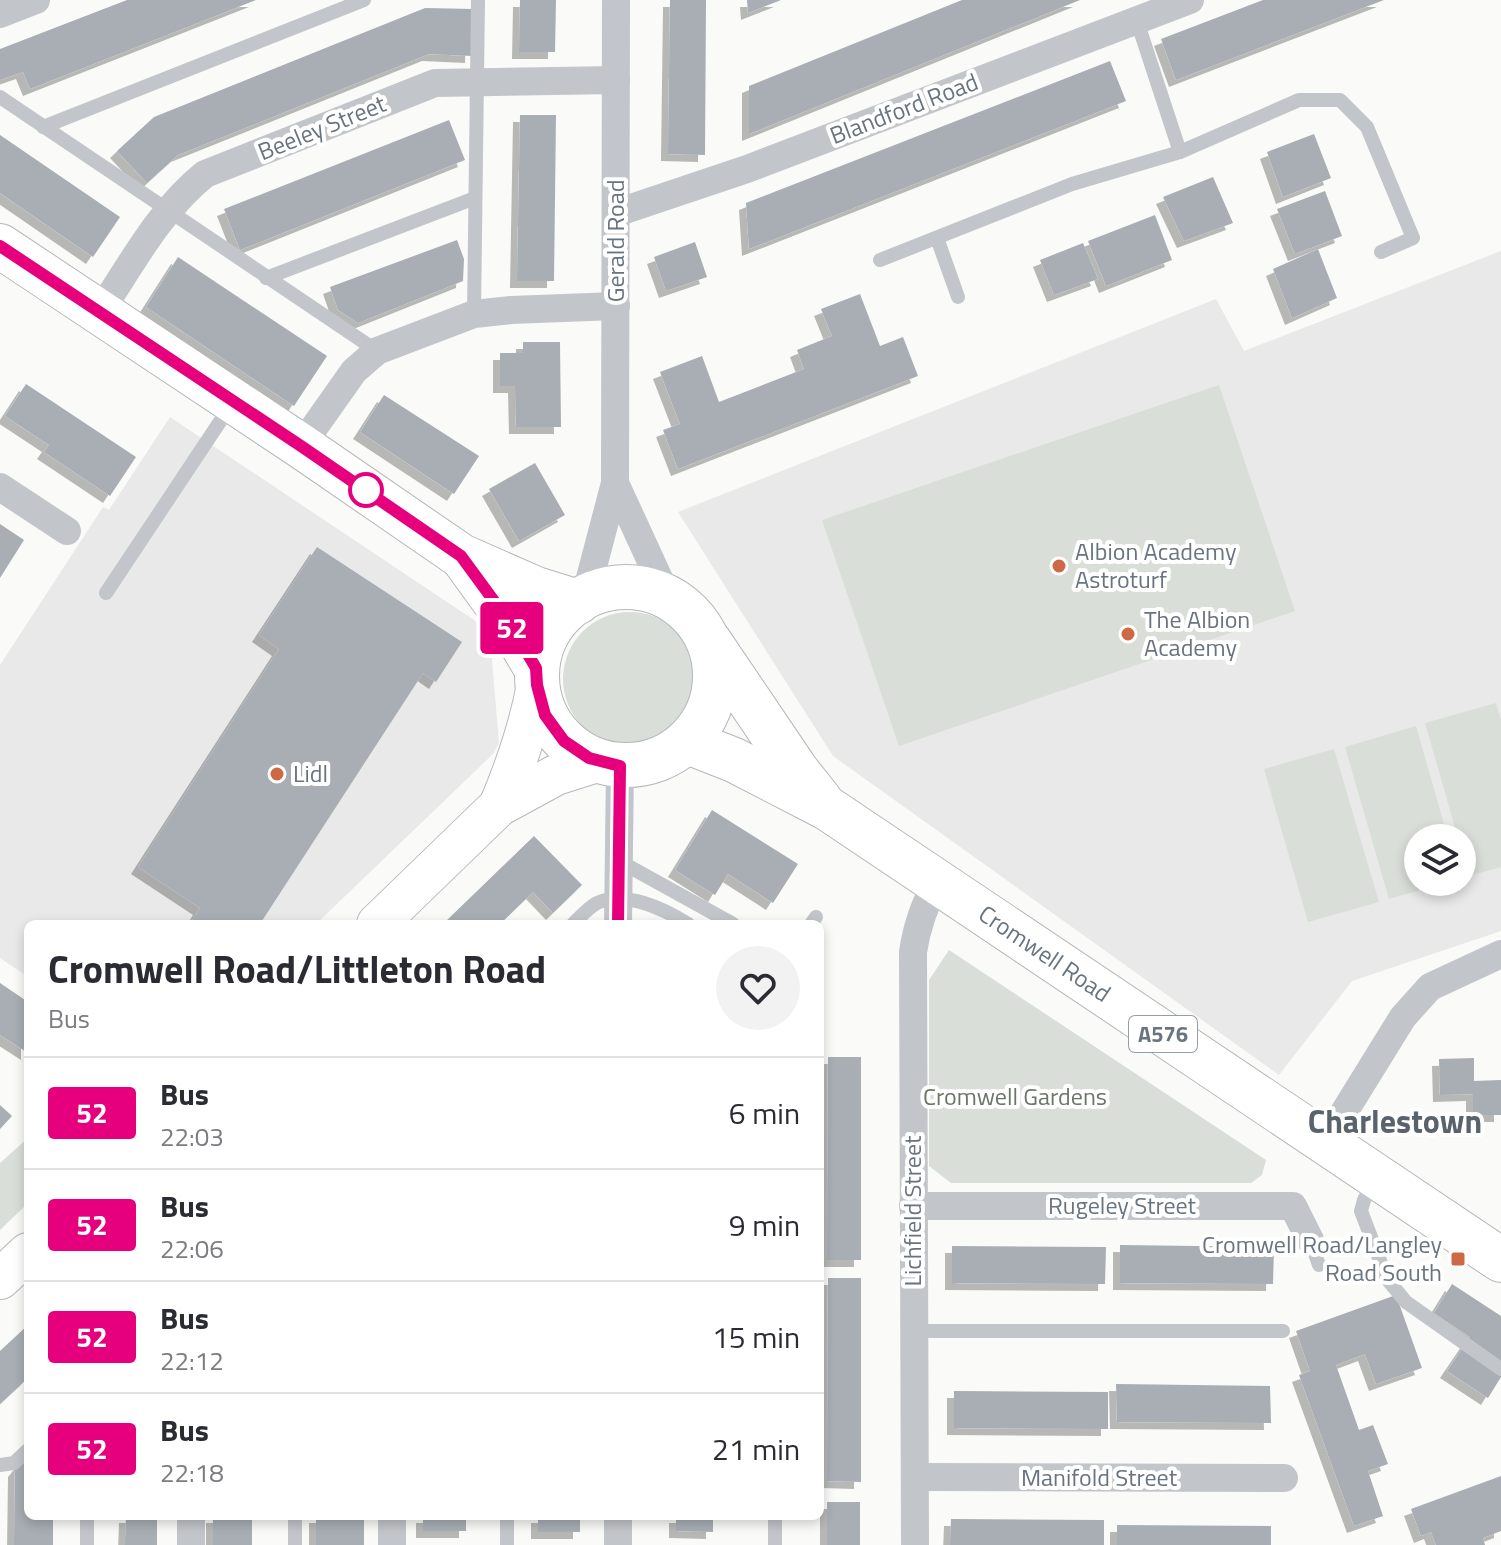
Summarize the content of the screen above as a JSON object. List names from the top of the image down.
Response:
{
  "streets": {
    "highway": ["Cromwell Road", "A576"],
    "street": [
      "Blandford Road",
      "Beeley Street",
      "Gerald Road",
      "Rugeley Street",
      "Lichfield Street",
      "Manifold Street"
    ]
  },
  "crossings": [
    ["Blandford Road", "Gerald Road"],
    ["Beeley Street", "Gerald Road"],
    ["Gerald Road", "Cromwell Road"],
    ["Gerald Road", "A576"],
    ["Cromwell Road", "A576"],
    ["Cromwell Road", "Lichfield Street"],
    ["Rugeley Street", "Lichfield Street"],
    ["Lichfield Street", "Manifold Street"]
  ],
  "districts": ["Charlestown"],
  "parks": ["Cromwell Gardens"],
  "places": {
    "other": ["Albion Academy Astroturf", "The Albion Academy", "Lidl"],
    "transit": ["Cromwell Road/Langley Road South"]
  },
  "lines": ["bus line 52"],
  "page": {
    "on_map": "52",
    "heading": ["Cromwell Road/Littleton Road", "Bus"],
    "list": [
      {
        "mark": "52",
        "name": "Bus",
        "note": "22:03",
        "value": "6 min"
      },
      {
        "mark": "52",
        "name": "Bus",
        "note": "22:06",
        "value": "9 min"
      },
      {
        "mark": "52",
        "name": "Bus",
        "note": "22:12",
        "value": "15 min"
      },
      {
        "mark": "52",
        "name": "Bus",
        "note": "22:18",
        "value": "21 min"
      }
    ]
  }
}
